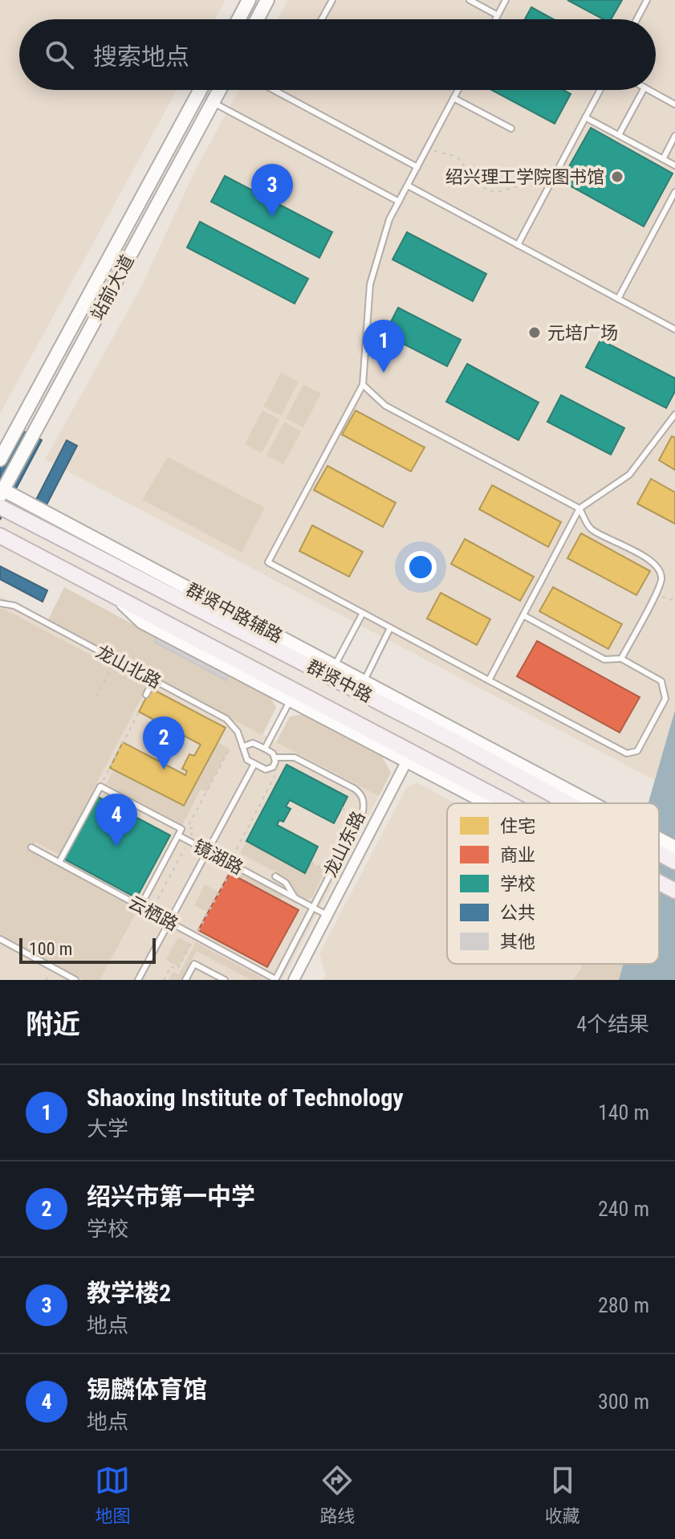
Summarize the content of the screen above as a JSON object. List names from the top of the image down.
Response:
{
  "streets": {
    "main road": ["站前大道", "群贤中路辅路", "群贤中路"],
    "lane": [
      "龙山北路",
      "龙山东路",
      "镜湖路",
      "云栖路"
    ]
  },
  "crossings": [
    ["站前大道", "群贤中路辅路"],
    ["龙山东路", "镜湖路"],
    ["龙山东路", "云栖路"]
  ],
  "places": ["绍兴理工学院图书馆", "元培广场"],
  "legend": [
    "住宅",
    "商业",
    "学校",
    "公共",
    "其他"
  ],
  "scale_bar": "100 m",
  "page": {
    "search": "搜索地点",
    "pins": [
      "3",
      "1",
      "2",
      "4"
    ],
    "scale": "100 m",
    "heading": ["附近", "4个结果"],
    "list": [
      {
        "mark": "1",
        "name": "Shaoxing Institute of Technology",
        "note": "大学",
        "value": "140 m"
      },
      {
        "mark": "2",
        "name": "绍兴市第一中学",
        "note": "学校",
        "value": "240 m"
      },
      {
        "mark": "3",
        "name": "教学楼2",
        "note": "地点",
        "value": "280 m"
      },
      {
        "mark": "4",
        "name": "锡麟体育馆",
        "note": "地点",
        "value": "300 m"
      }
    ],
    "nav": ["地图", "路线", "收藏"]
  }
}
